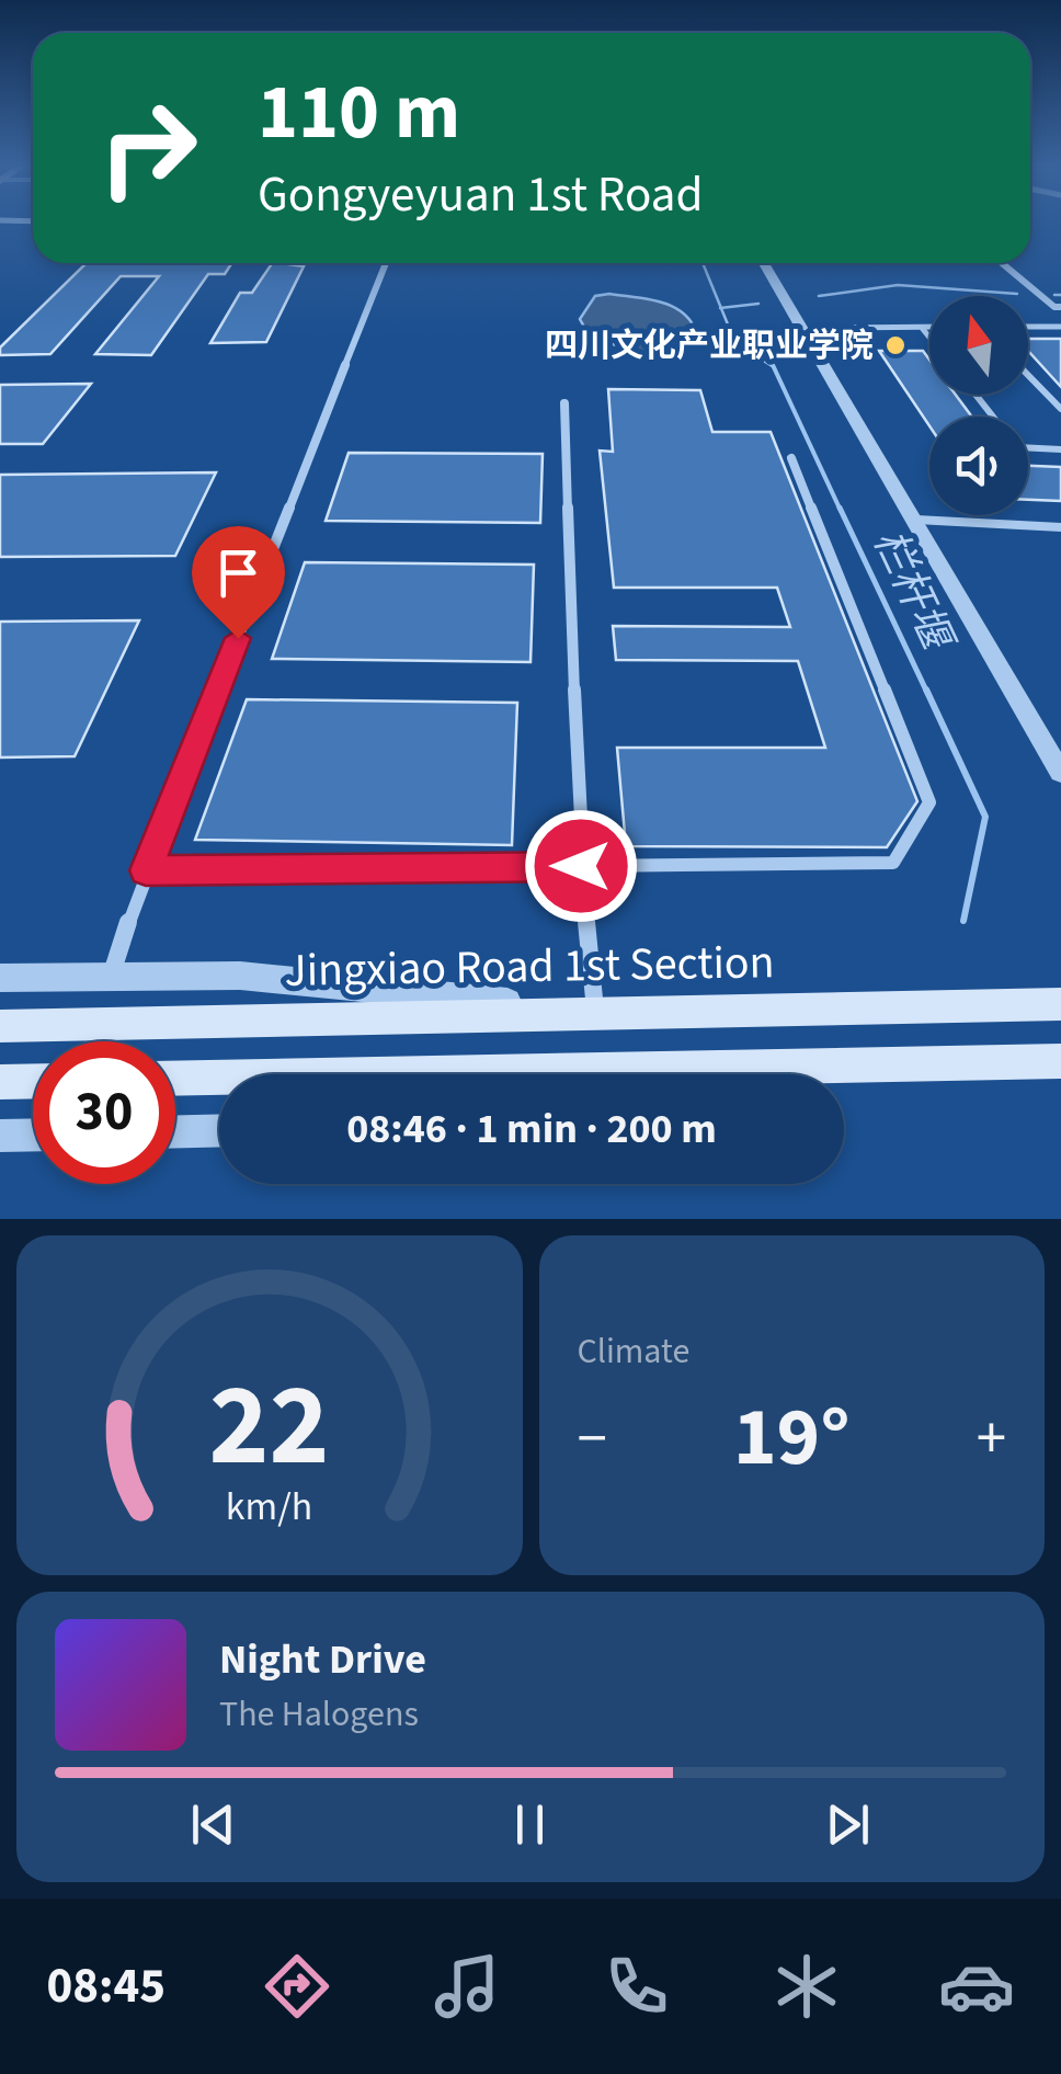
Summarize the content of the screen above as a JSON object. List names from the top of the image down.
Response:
{
  "streets": {
    "main road": ["Jingxiao Road 1st Section"]
  },
  "water": ["栏杆堰"],
  "places": ["四川文化产业职业学院"],
  "north": "top",
  "page": {
    "turn": ["110 m", "Gongyeyuan 1st Road"],
    "limit": "30",
    "trip": "08:46 · 1 min · 200 m",
    "tile": "Climate",
    "heat": ["−", "19°", "+"],
    "song": ["Night Drive", "The Halogens"],
    "tabs": "08:45",
    "gauge": ["22", "km/h"]
  }
}
